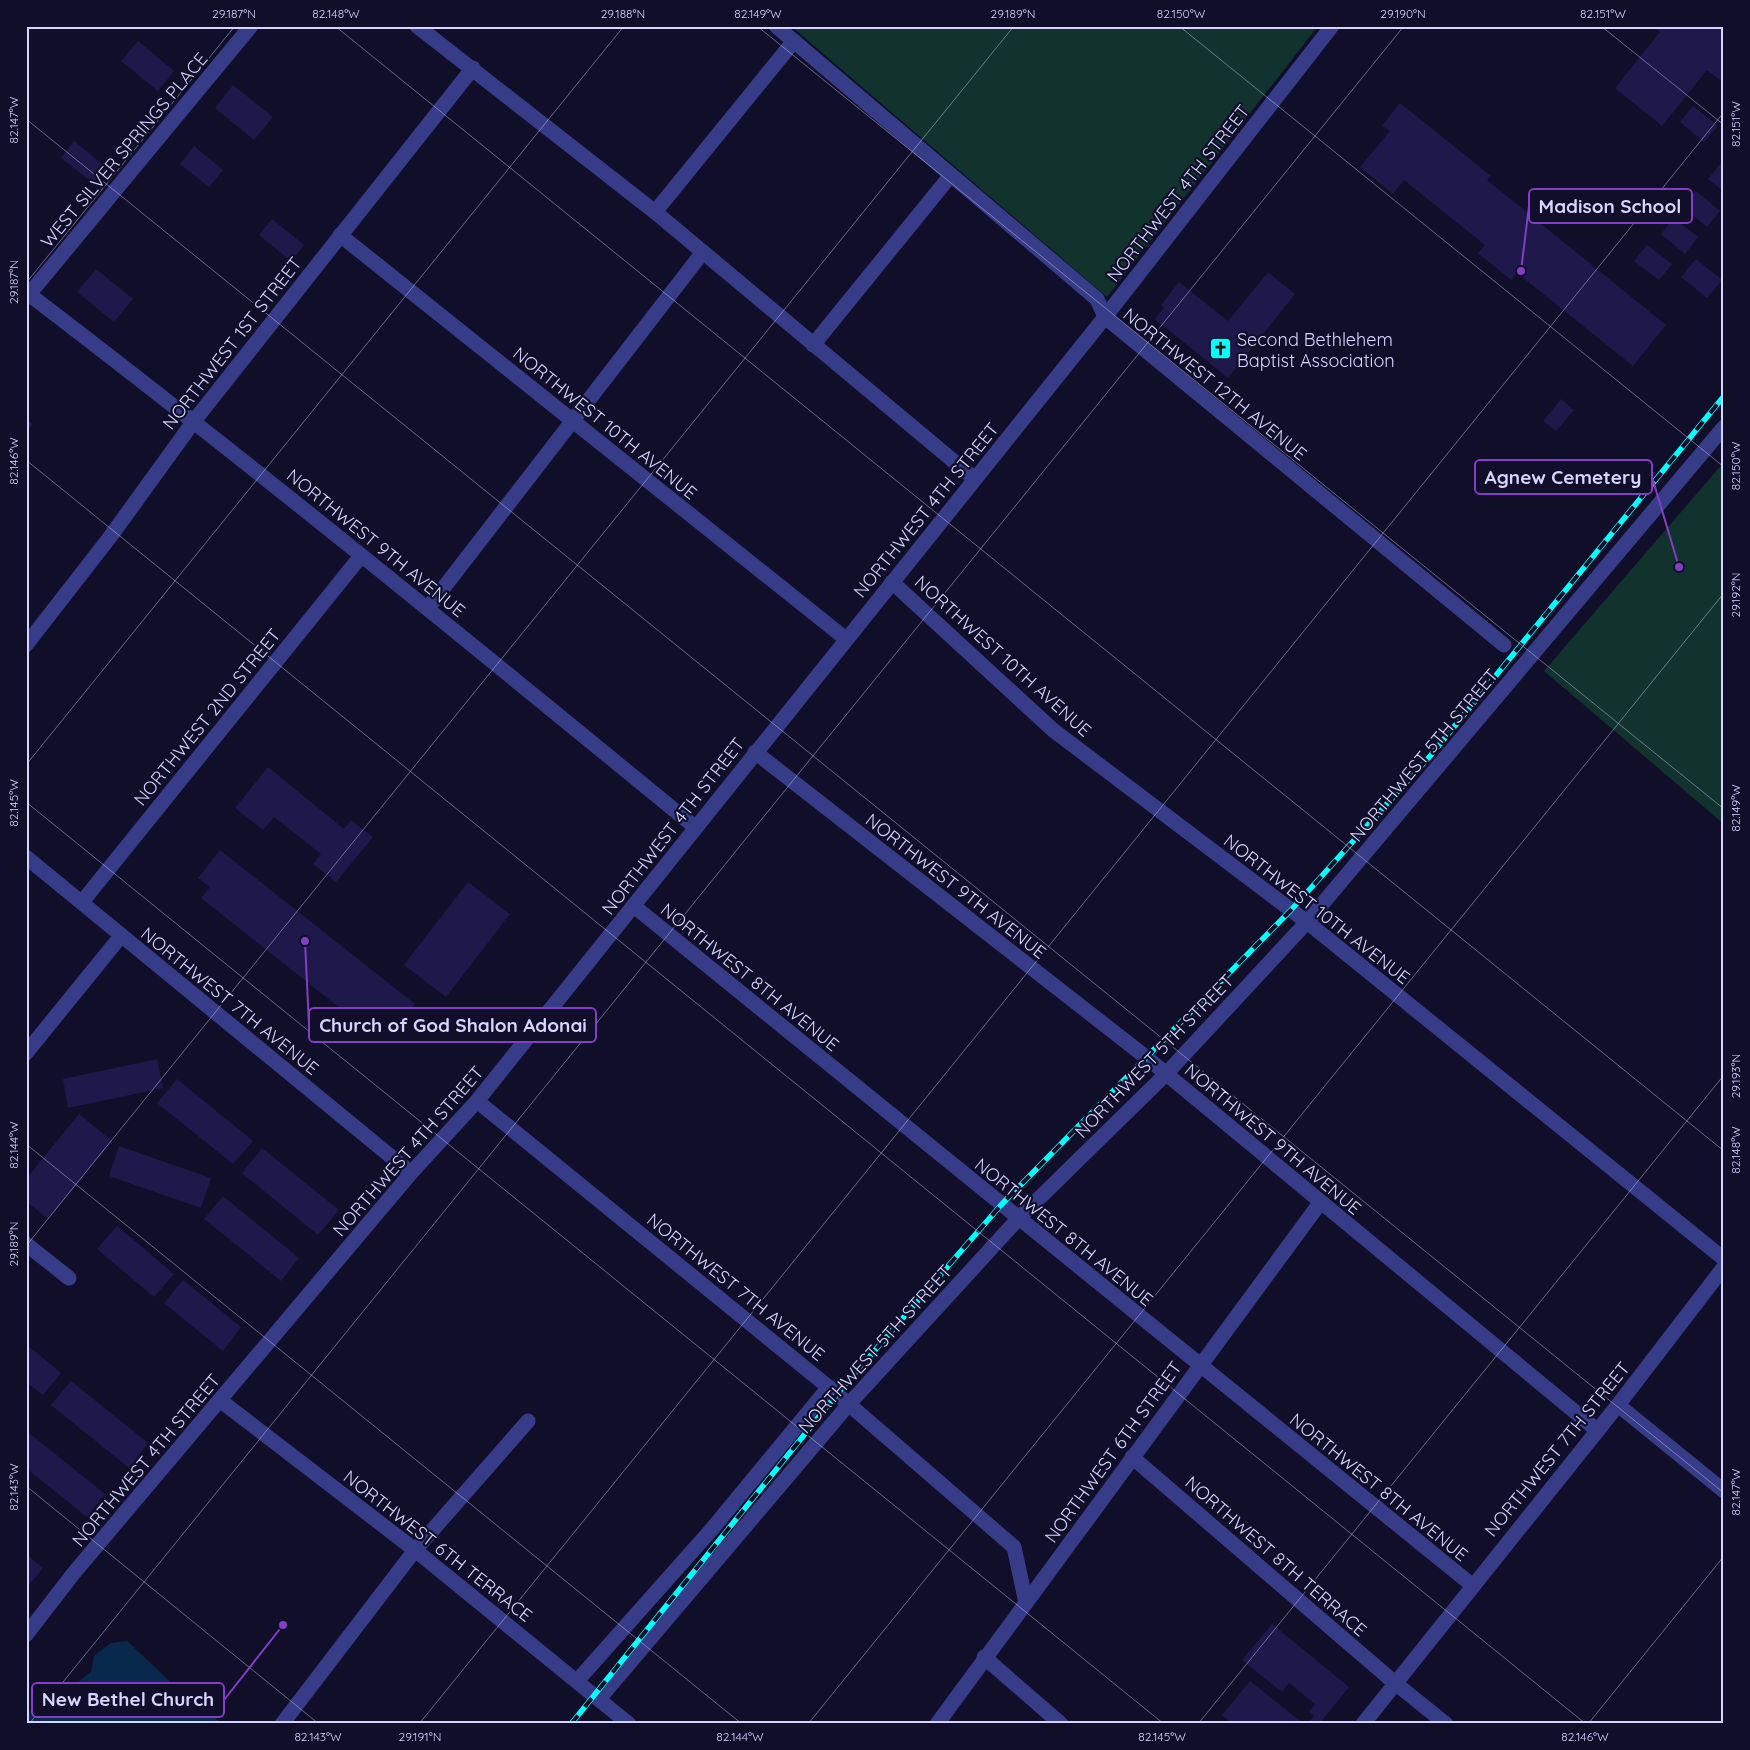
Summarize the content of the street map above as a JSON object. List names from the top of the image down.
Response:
{
  "streets": {
    "street": [
      "WEST SILVER SPRINGS PLACE",
      "NORTHWEST 4TH STREET",
      "NORTHWEST 1ST STREET",
      "NORTHWEST 12TH AVENUE",
      "NORTHWEST 10TH AVENUE",
      "NORTHWEST 9TH AVENUE",
      "NORTHWEST 2ND STREET",
      "NORTHWEST 5TH STREET",
      "NORTHWEST 8TH AVENUE",
      "NORTHWEST 7TH AVENUE",
      "NORTHWEST 7TH STREET",
      "NORTHWEST 6TH STREET",
      "NORTHWEST 6TH TERRACE",
      "NORTHWEST 8TH TERRACE"
    ]
  },
  "crossings": [
    ["WEST SILVER SPRINGS PLACE", "NORTHWEST 9TH AVENUE"],
    ["NORTHWEST 4TH STREET", "NORTHWEST 12TH AVENUE"],
    ["NORTHWEST 4TH STREET", "NORTHWEST 10TH AVENUE"],
    ["NORTHWEST 4TH STREET", "NORTHWEST 9TH AVENUE"],
    ["NORTHWEST 4TH STREET", "NORTHWEST 8TH AVENUE"],
    ["NORTHWEST 4TH STREET", "NORTHWEST 7TH AVENUE"],
    ["NORTHWEST 4TH STREET", "NORTHWEST 6TH TERRACE"],
    ["NORTHWEST 1ST STREET", "NORTHWEST 10TH AVENUE"],
    ["NORTHWEST 1ST STREET", "NORTHWEST 9TH AVENUE"],
    ["NORTHWEST 10TH AVENUE", "NORTHWEST 5TH STREET"],
    ["NORTHWEST 9TH AVENUE", "NORTHWEST 2ND STREET"],
    ["NORTHWEST 9TH AVENUE", "NORTHWEST 5TH STREET"],
    ["NORTHWEST 9TH AVENUE", "NORTHWEST 7TH STREET"],
    ["NORTHWEST 9TH AVENUE", "NORTHWEST 6TH STREET"],
    ["NORTHWEST 2ND STREET", "NORTHWEST 7TH AVENUE"],
    ["NORTHWEST 5TH STREET", "NORTHWEST 8TH AVENUE"],
    ["NORTHWEST 5TH STREET", "NORTHWEST 7TH AVENUE"],
    ["NORTHWEST 5TH STREET", "NORTHWEST 6TH TERRACE"],
    ["NORTHWEST 8TH AVENUE", "NORTHWEST 7TH STREET"],
    ["NORTHWEST 8TH AVENUE", "NORTHWEST 6TH STREET"],
    ["NORTHWEST 7TH AVENUE", "NORTHWEST 6TH STREET"],
    ["NORTHWEST 7TH STREET", "NORTHWEST 8TH TERRACE"],
    ["NORTHWEST 6TH STREET", "NORTHWEST 8TH TERRACE"]
  ],
  "places": {
    "other": [
      "Madison School",
      "Agnew Cemetery",
      "Church of God Shalon Adonai",
      "New Bethel Church"
    ],
    "church": ["Second Bethlehem Baptist Association"]
  },
  "coordinates": [
    "29.187°N",
    "82.148°W",
    "29.188°N",
    "82.149°W",
    "29.189°N",
    "82.150°W",
    "29.190°N",
    "82.151°W",
    "82.147°W",
    "82.146°W",
    "29.192°N",
    "82.145°W",
    "29.193°N",
    "82.144°W",
    "82.143°W",
    "29.191°N"
  ]
}
